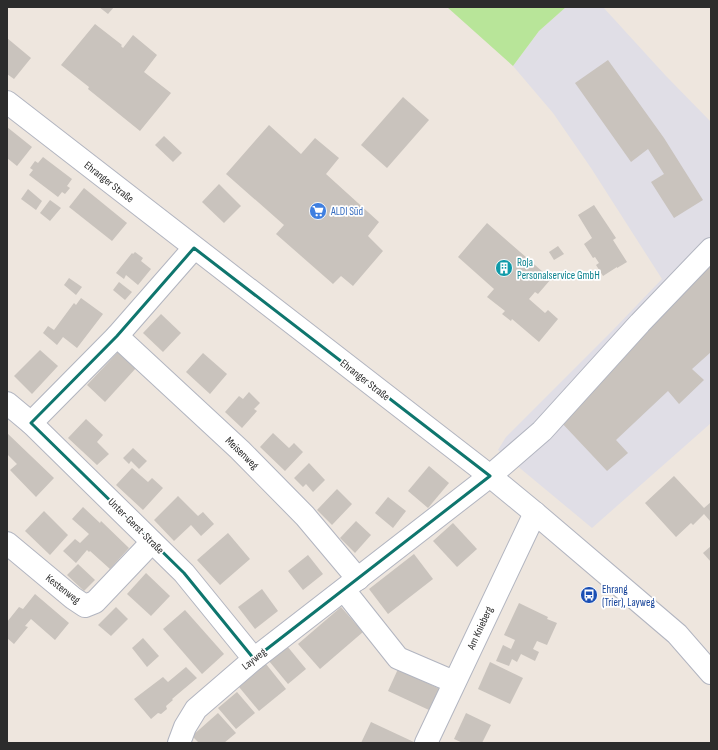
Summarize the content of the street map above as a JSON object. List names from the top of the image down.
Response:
{
  "streets": {
    "street": [
      "Ehranger Straße",
      "Meisenweg",
      "Unter-Gerst-Straße",
      "Kestenweg",
      "Am Knieberg",
      "Layweg"
    ]
  },
  "crossings": [
    ["Ehranger Straße", "Am Knieberg"],
    ["Ehranger Straße", "Layweg"],
    ["Meisenweg", "Layweg"],
    ["Unter-Gerst-Straße", "Kestenweg"],
    ["Unter-Gerst-Straße", "Layweg"]
  ],
  "places": {
    "supermarket": ["ALDI Süd"],
    "building": ["RoJa Personalservice GmbH"],
    "bus stop": ["Ehrang (Trier), Layweg"]
  }
}
